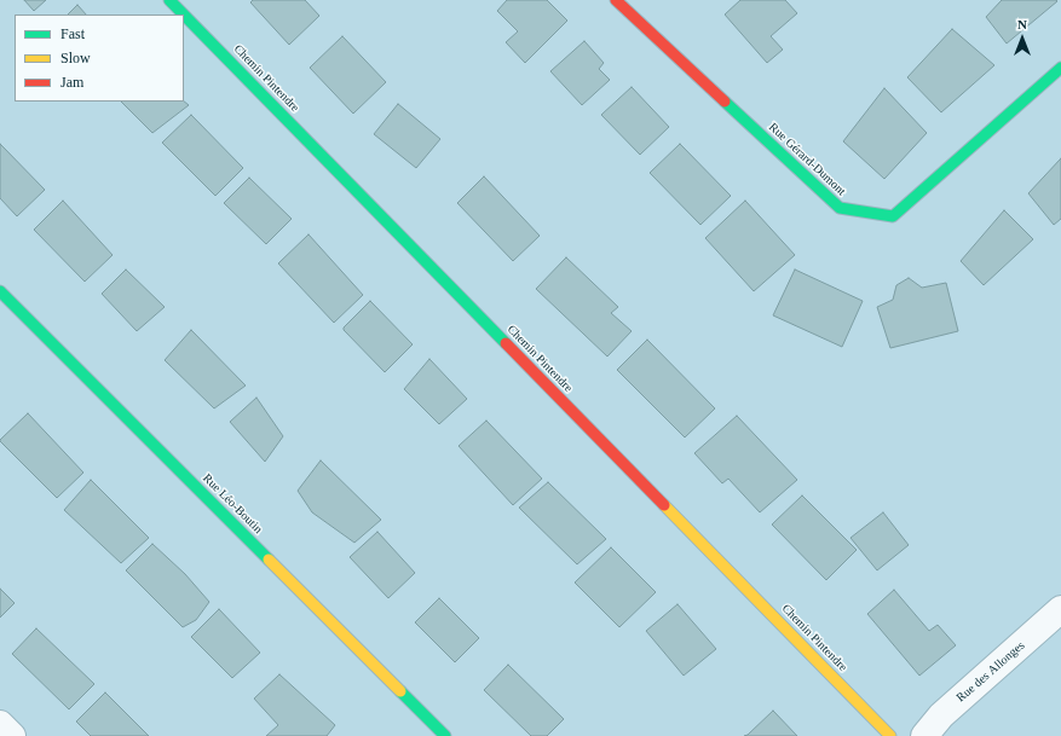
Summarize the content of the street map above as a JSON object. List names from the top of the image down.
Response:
{
  "streets": {
    "street": [
      "Chemin Pintendre",
      "Rue Gérard-Dumont",
      "Rue Léo-Boutin",
      "Rue des Allonges"
    ]
  },
  "legend": ["Fast", "Slow", "Jam"],
  "north": "top"
}
